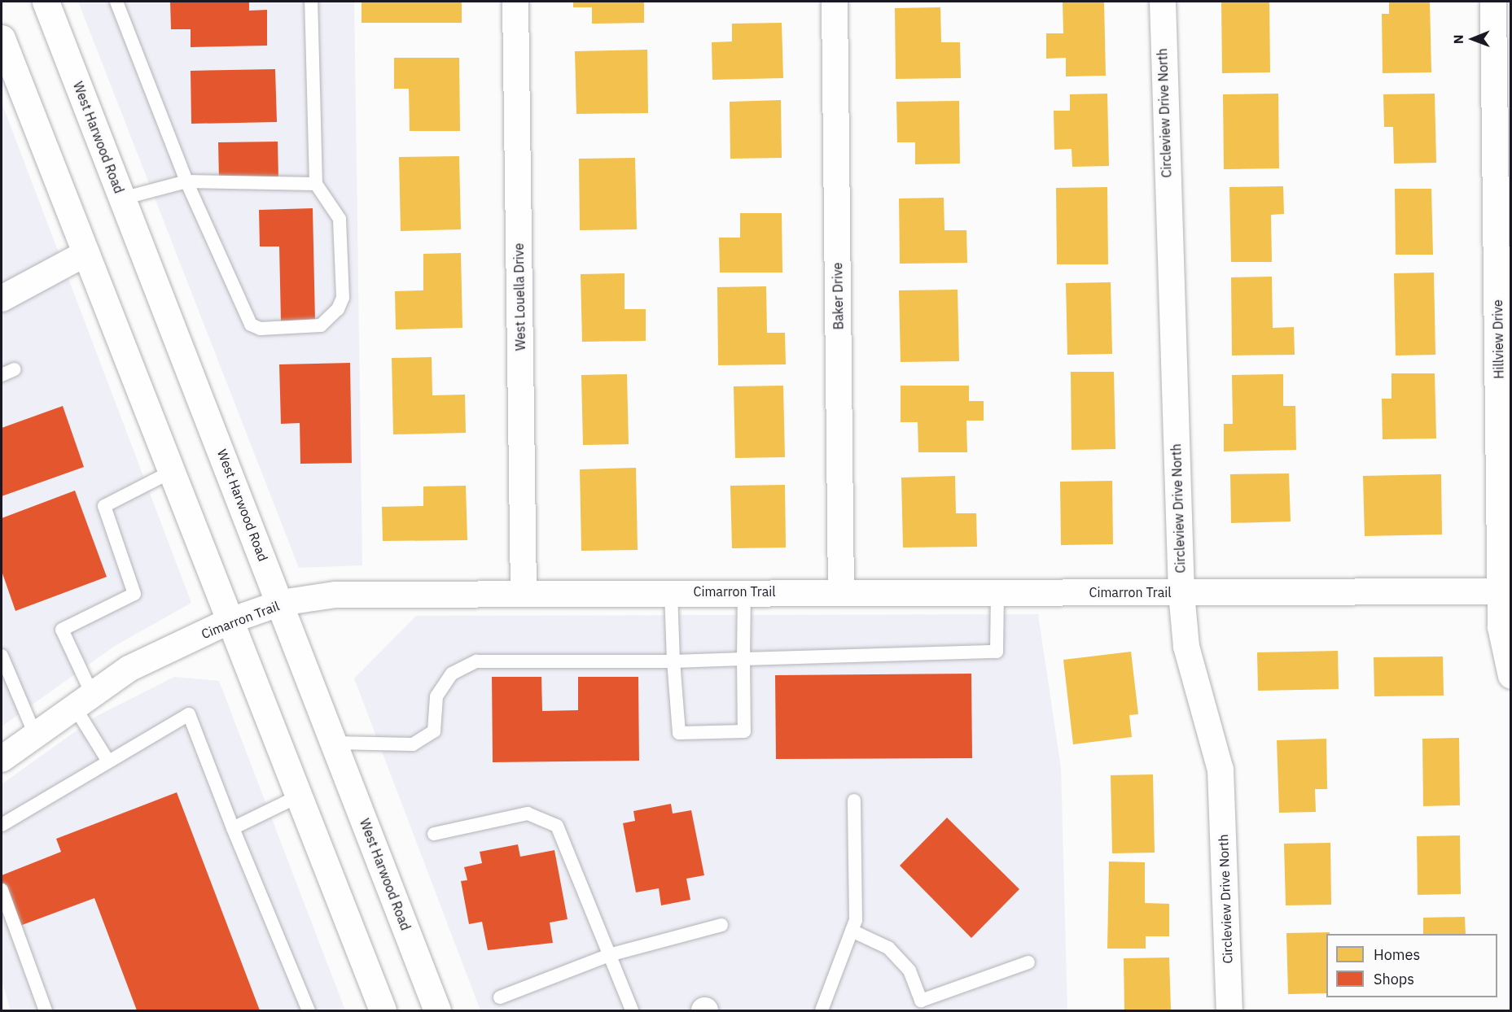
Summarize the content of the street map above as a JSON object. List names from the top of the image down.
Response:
{
  "streets": {
    "main road": ["West Harwood Road"],
    "street": [
      "Circleview Drive North",
      "Baker Drive",
      "West Louella Drive",
      "Hillview Drive",
      "Cimarron Trail"
    ]
  },
  "crossings": [
    ["Circleview Drive North", "Cimarron Trail"],
    ["West Harwood Road", "Cimarron Trail"],
    ["Baker Drive", "Cimarron Trail"],
    ["West Louella Drive", "Cimarron Trail"],
    ["Hillview Drive", "Cimarron Trail"]
  ],
  "legend": ["Homes", "Shops"],
  "north": "left"
}
